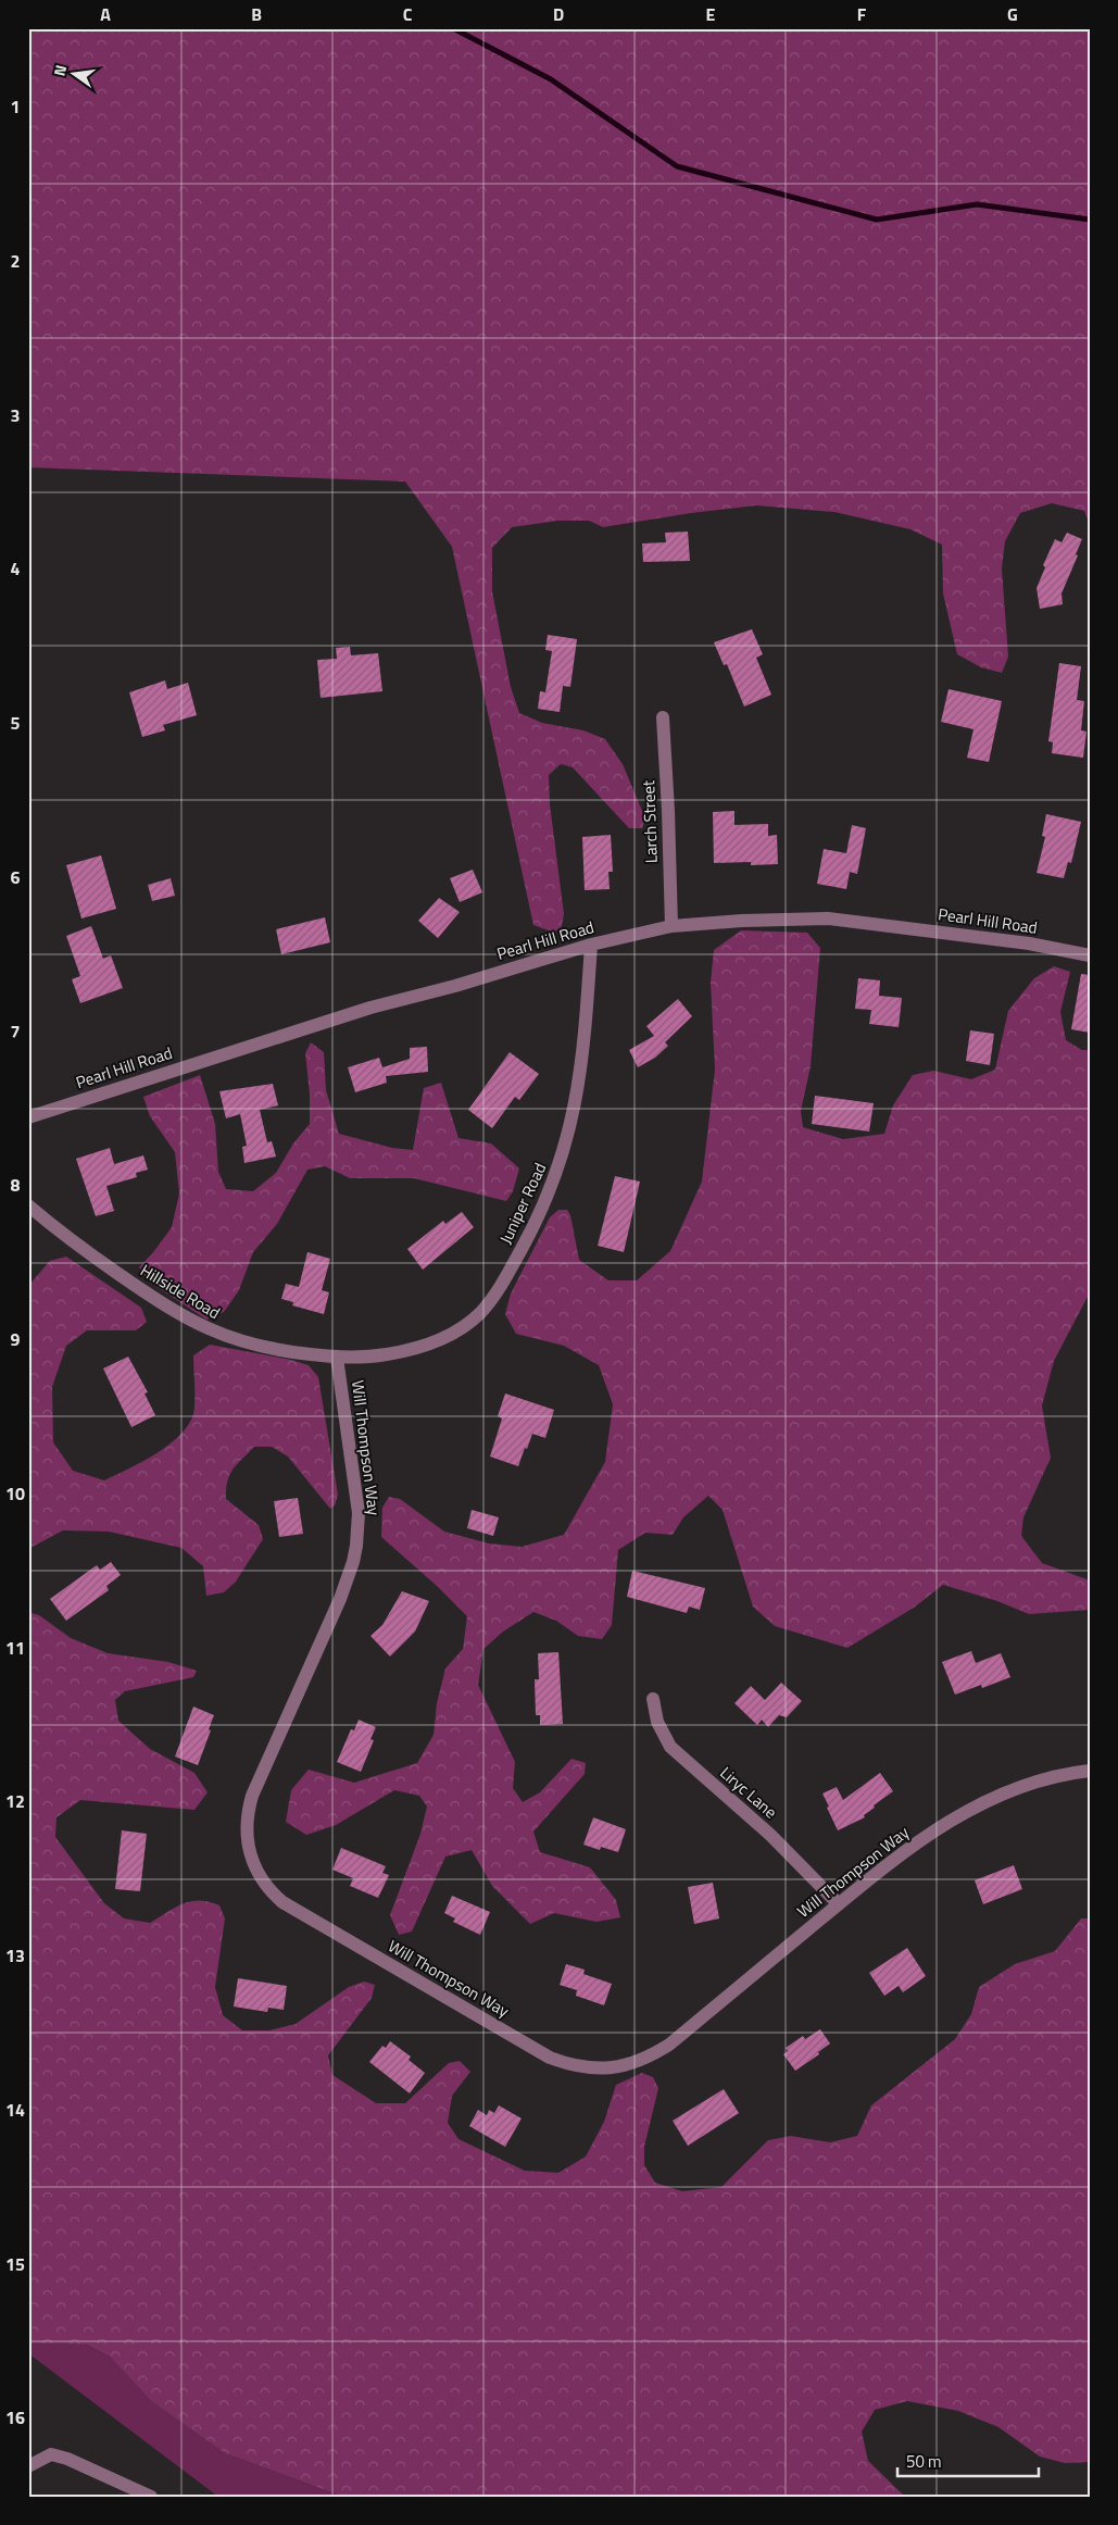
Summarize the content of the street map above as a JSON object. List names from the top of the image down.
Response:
{
  "streets": {
    "street": [
      "Larch Street",
      "Pearl Hill Road",
      "Juniper Road",
      "Hillside Road",
      "Will Thompson Way",
      "Liryc Lane"
    ]
  },
  "crossings": [
    ["Larch Street", "Pearl Hill Road"],
    ["Pearl Hill Road", "Juniper Road"],
    ["Juniper Road", "Hillside Road"],
    ["Juniper Road", "Will Thompson Way"],
    ["Hillside Road", "Will Thompson Way"],
    ["Will Thompson Way", "Liryc Lane"]
  ],
  "scale_bar": "50 m",
  "north": "left",
  "grid": {
    "columns": [
      "A",
      "B",
      "C",
      "D",
      "E",
      "F",
      "G"
    ],
    "rows": [
      "1",
      "2",
      "3",
      "4",
      "5",
      "6",
      "7",
      "8",
      "9",
      "10",
      "11",
      "12",
      "13",
      "14",
      "15",
      "16"
    ]
  }
}
